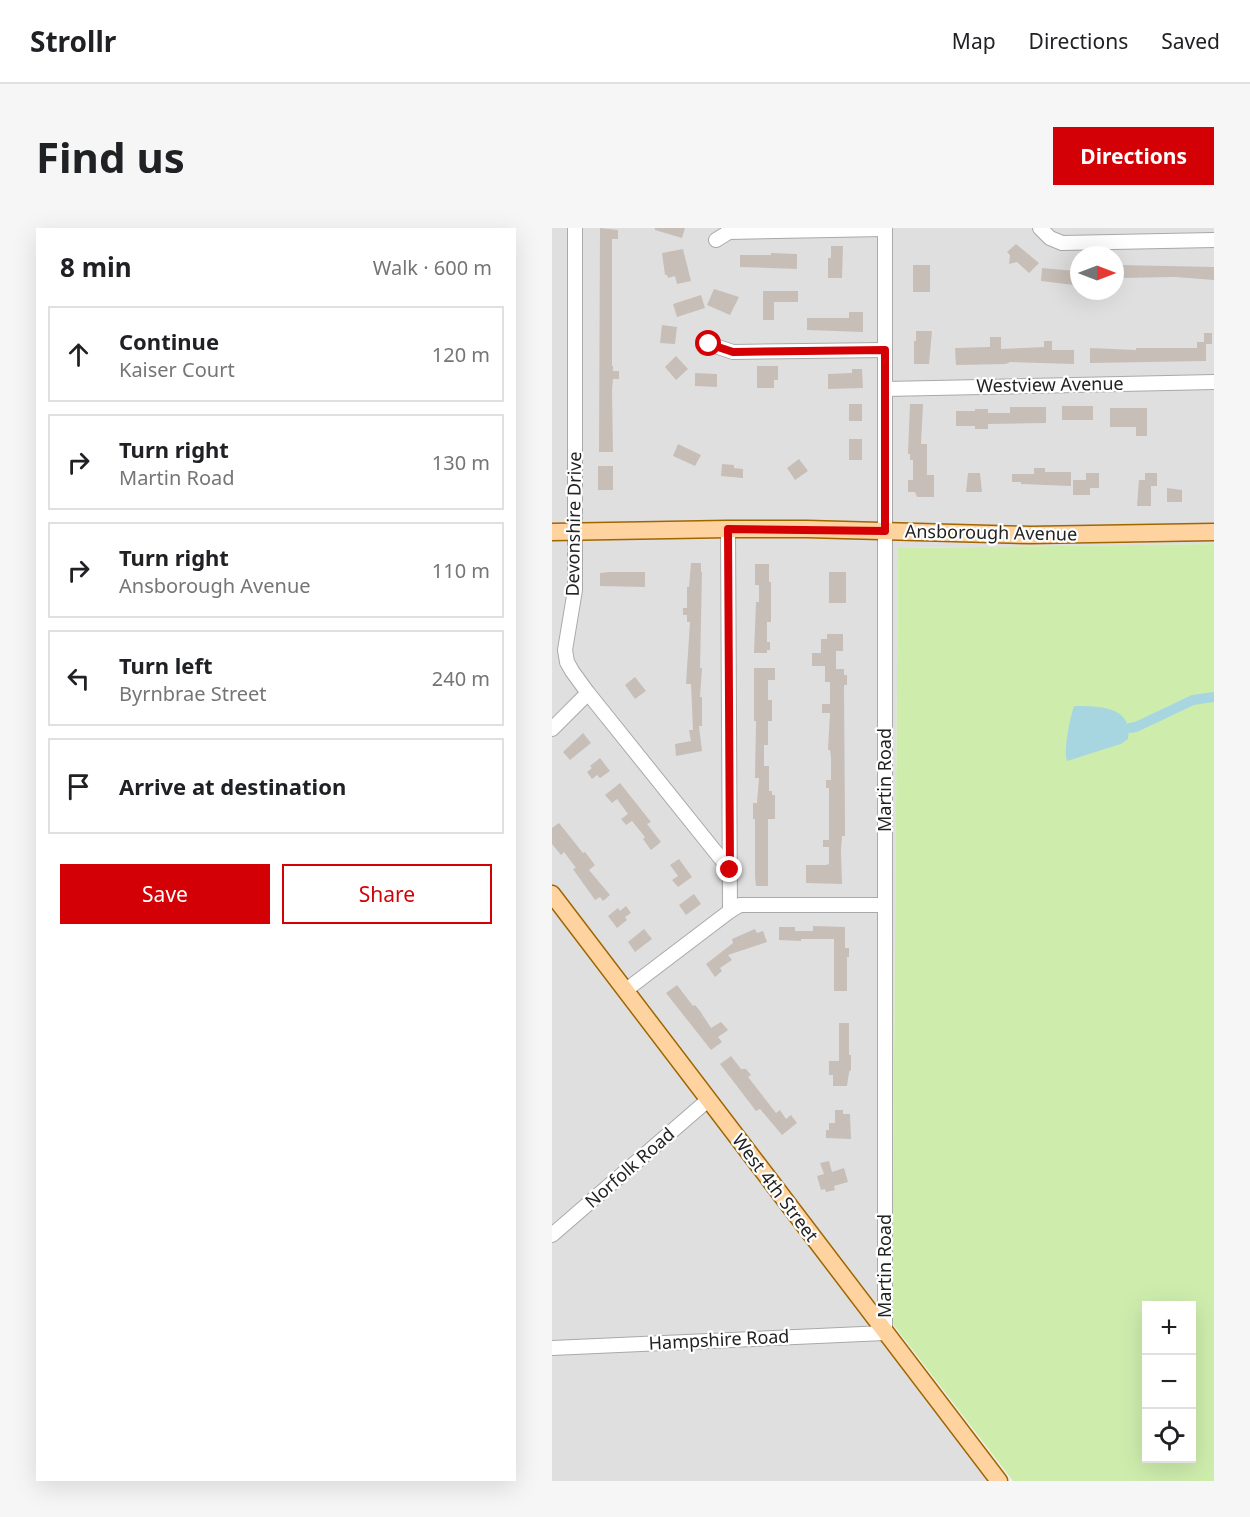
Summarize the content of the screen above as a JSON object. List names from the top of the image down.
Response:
{
  "streets": {
    "main road": ["Ansborough Avenue", "West 4th Street"],
    "street": [
      "Westview Avenue",
      "Devonshire Drive",
      "Martin Road",
      "Norfolk Road",
      "Hampshire Road"
    ]
  },
  "crossings": [
    ["Westview Avenue", "Martin Road"],
    ["Devonshire Drive", "Ansborough Avenue"],
    ["Ansborough Avenue", "Martin Road"],
    ["Martin Road", "West 4th Street"],
    ["Martin Road", "Hampshire Road"],
    ["Norfolk Road", "West 4th Street"],
    ["West 4th Street", "Hampshire Road"]
  ],
  "north": "right",
  "page": {
    "header": "Strollr",
    "nav": ["Map", "Directions", "Saved"],
    "buttons": [
      "Directions",
      ["Save", "Share"]
    ],
    "title": "Find us",
    "heading": ["8 min", "Walk · 600 m"],
    "list": [
      ["Continue", "Kaiser Court", "120 m"],
      ["Turn right", "Martin Road", "130 m"],
      ["Turn right", "Ansborough Avenue", "110 m"],
      ["Turn left", "Byrnbrae Street", "240 m"],
      "Arrive at destination"
    ],
    "map_buttons": ["+", "−"]
  }
}
